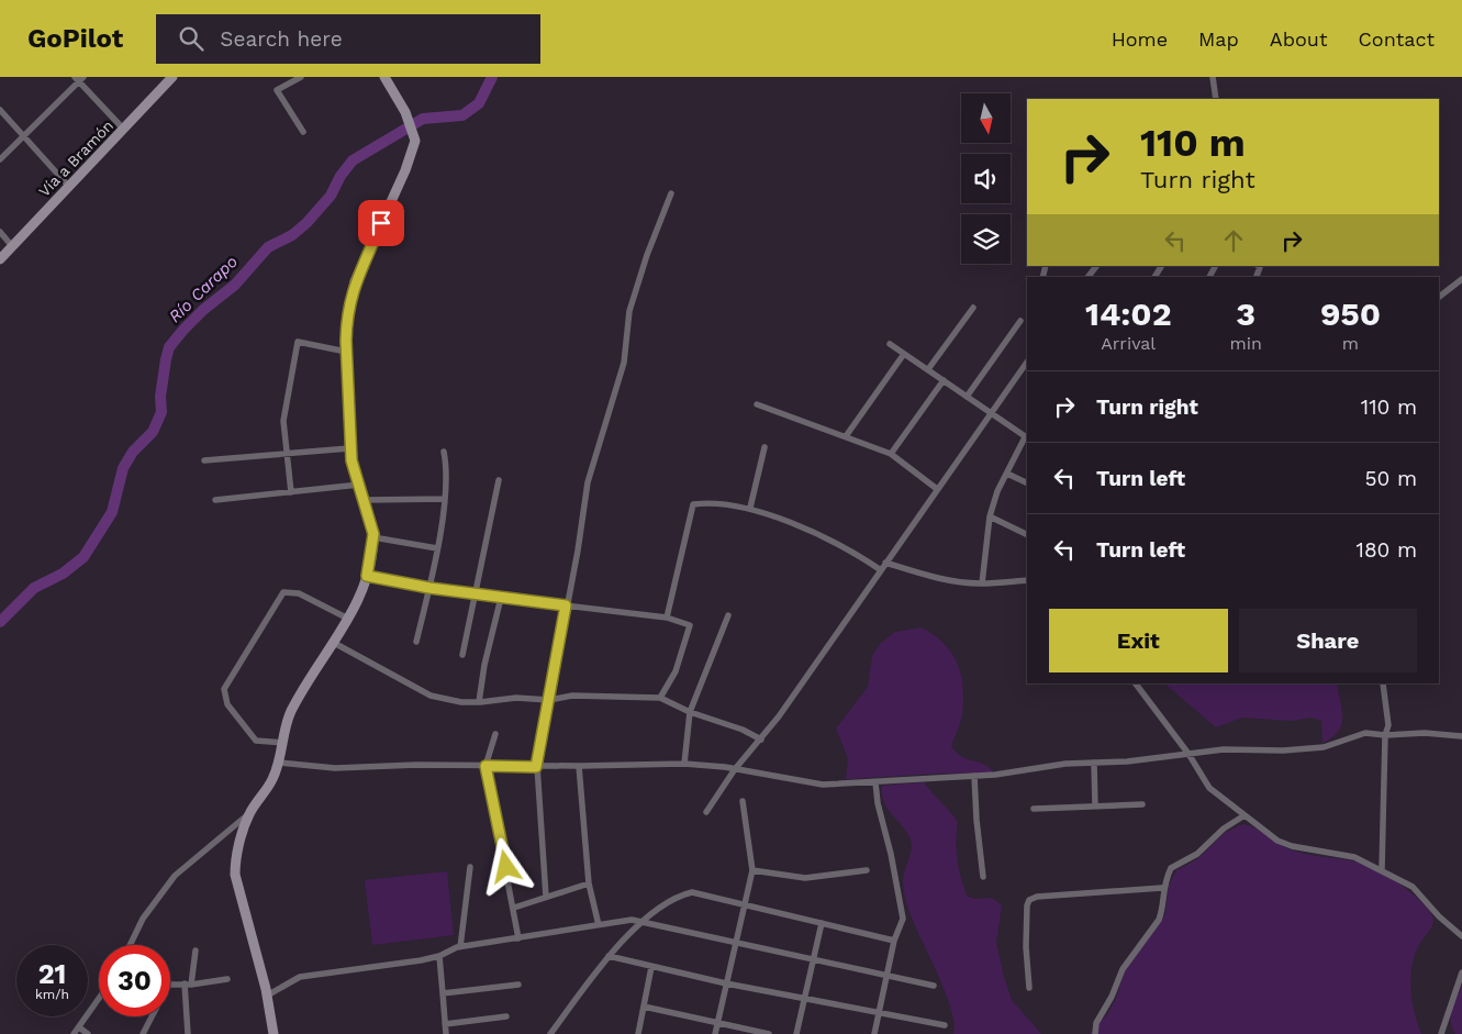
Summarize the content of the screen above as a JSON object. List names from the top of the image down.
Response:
{
  "streets": {
    "street": ["Vía a Bramón"]
  },
  "water": ["Río Carapo"],
  "north": "bottom",
  "page": {
    "header": "GoPilot",
    "search": "Search here",
    "nav": [
      "Home",
      "Map",
      "About",
      "Contact"
    ],
    "turn": ["110 m", "Turn right"],
    "eta": [
      "14:02",
      "Arrival",
      "3",
      "min",
      "950",
      "m"
    ],
    "list": [
      {
        "name": "Turn right",
        "value": "110 m"
      },
      {
        "name": "Turn left",
        "value": "50 m"
      },
      {
        "name": "Turn left",
        "value": "180 m"
      }
    ],
    "buttons": ["Exit", "Share"],
    "speed": "21 km/h",
    "limit": "30"
  }
}
